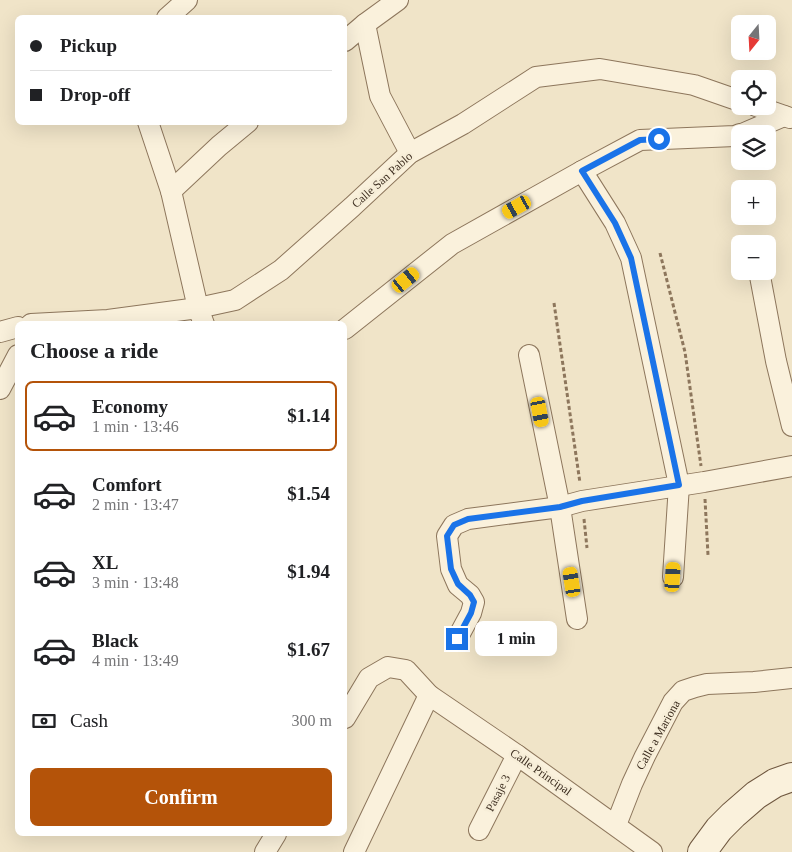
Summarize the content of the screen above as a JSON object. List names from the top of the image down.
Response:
{
  "streets": {
    "street": [
      "Calle San Pablo",
      "Calle a Mariona",
      "Calle Principal",
      "Pasaje 3"
    ]
  },
  "crossings": [
    ["Calle a Mariona", "Calle Principal"],
    ["Calle Principal", "Pasaje 3"]
  ],
  "north": "bottom",
  "page": {
    "map_buttons": ["+", "−"],
    "banner": ["Pickup", "Drop-off"],
    "heading": "Choose a ride",
    "list": [
      {
        "name": "Economy",
        "note": "1 min · 13:46",
        "value": "$1.14"
      },
      {
        "name": "Comfort",
        "note": "2 min · 13:47",
        "value": "$1.54"
      },
      {
        "name": "XL",
        "note": "3 min · 13:48",
        "value": "$1.94"
      },
      {
        "name": "Black",
        "note": "4 min · 13:49",
        "value": "$1.67"
      }
    ],
    "bubble": "1 min",
    "pay": ["Cash", "300 m"],
    "buttons": "Confirm"
  }
}
